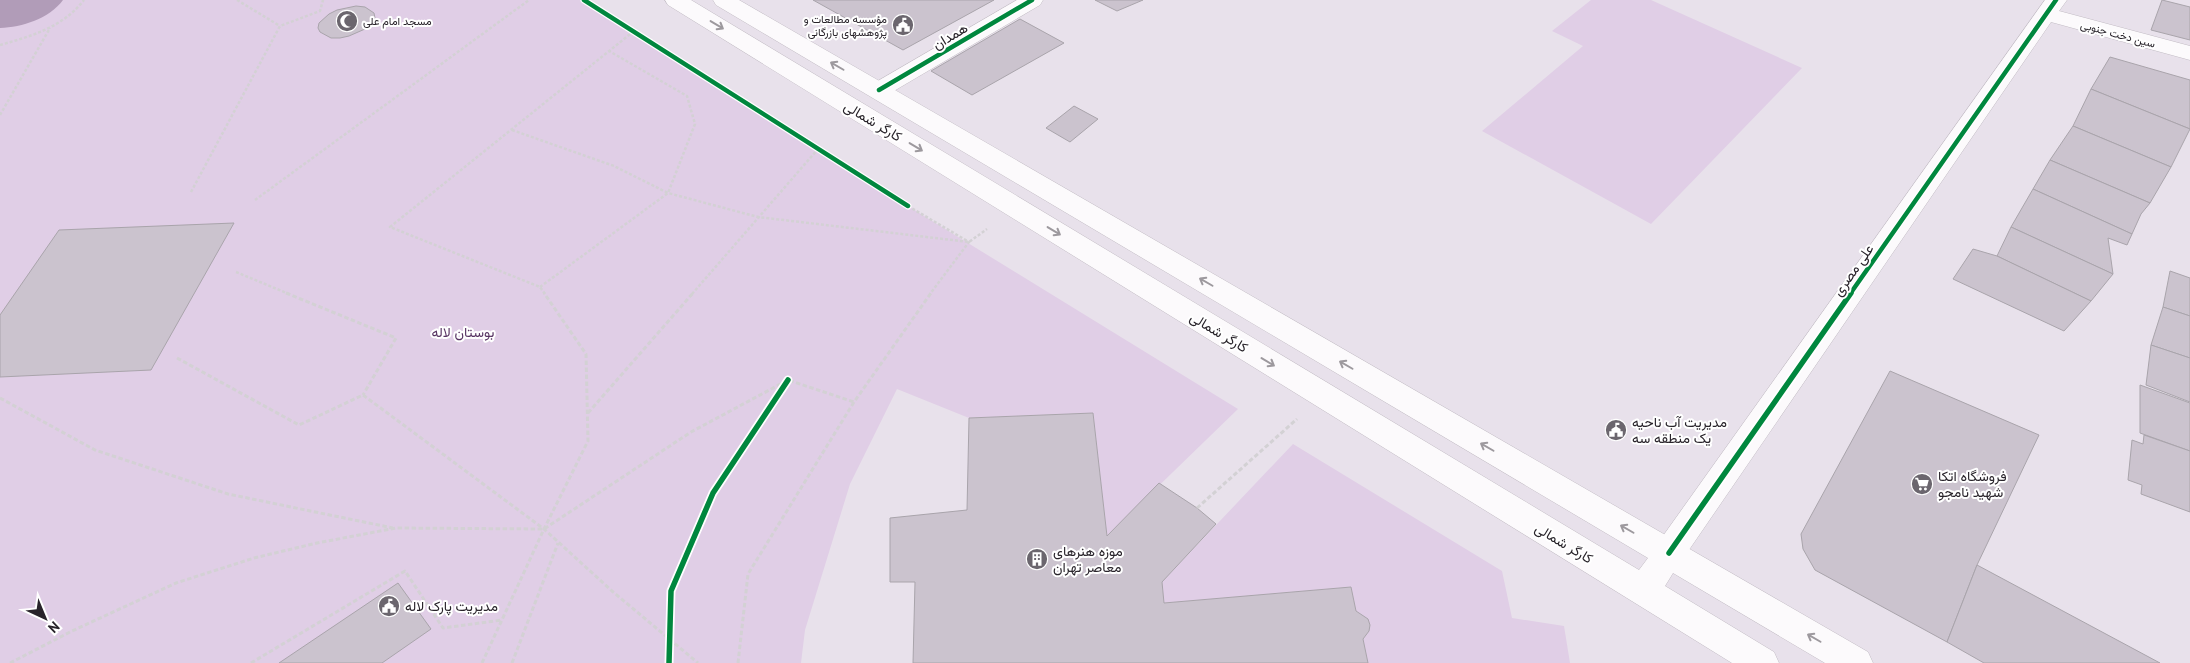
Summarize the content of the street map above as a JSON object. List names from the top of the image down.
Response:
{
  "streets": {
    "main road": [
      "سین دخت جنوبی",
      "همدان",
      "کارگر شمالی",
      "علی مصری"
    ]
  },
  "crossings": [
    ["سین دخت جنوبی", "علی مصری"],
    ["همدان", "کارگر شمالی"],
    ["کارگر شمالی", "علی مصری"]
  ],
  "parks": ["بوستان لاله"],
  "places": {
    "mosque": ["مسجد امام علی"],
    "public building": ["مؤسسه مطالعات و پژوهشهای بازرگانی", "مدیریت آب ناحیه یک منطقه سه", "مدیریت پارک لاله"],
    "supermarket": ["فروشگاه اتکا شهید نامجو"],
    "building": ["موزه هنرهای معاصر تهران"]
  },
  "north": "bottom right"
}
